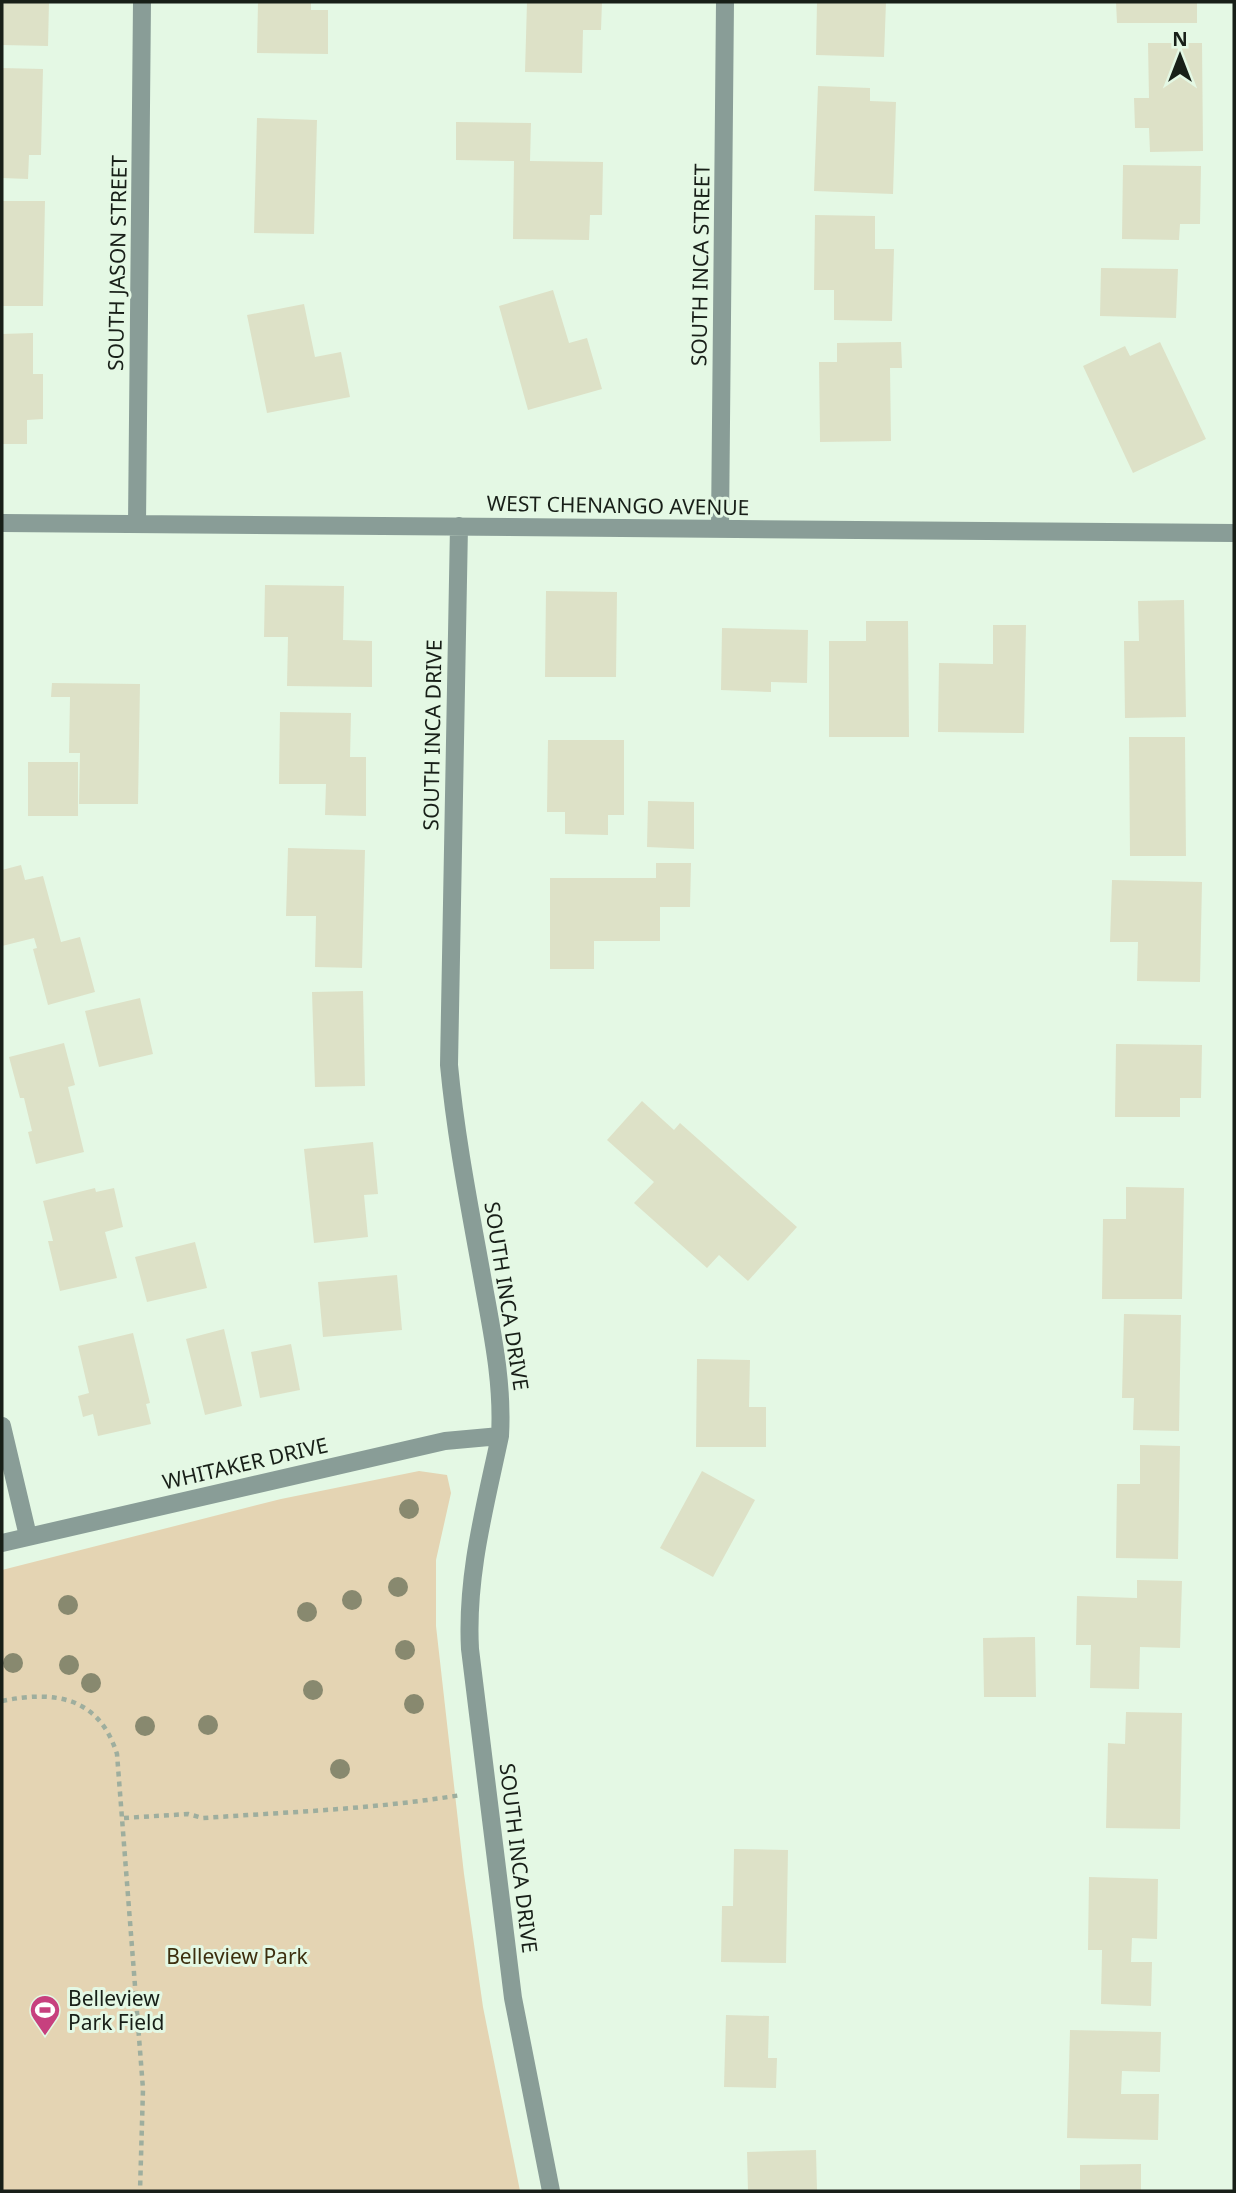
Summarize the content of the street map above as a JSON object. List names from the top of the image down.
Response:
{
  "streets": {
    "street": [
      "SOUTH JASON STREET",
      "SOUTH INCA STREET",
      "WEST CHENANGO AVENUE",
      "SOUTH INCA DRIVE",
      "WHITAKER DRIVE"
    ]
  },
  "crossings": [
    ["SOUTH JASON STREET", "WEST CHENANGO AVENUE"],
    ["SOUTH INCA STREET", "WEST CHENANGO AVENUE"],
    ["WEST CHENANGO AVENUE", "SOUTH INCA DRIVE"],
    ["SOUTH INCA DRIVE", "WHITAKER DRIVE"]
  ],
  "parks": ["Belleview Park"],
  "places": {
    "sports": ["Belleview Park Field"]
  },
  "north": "top"
}
